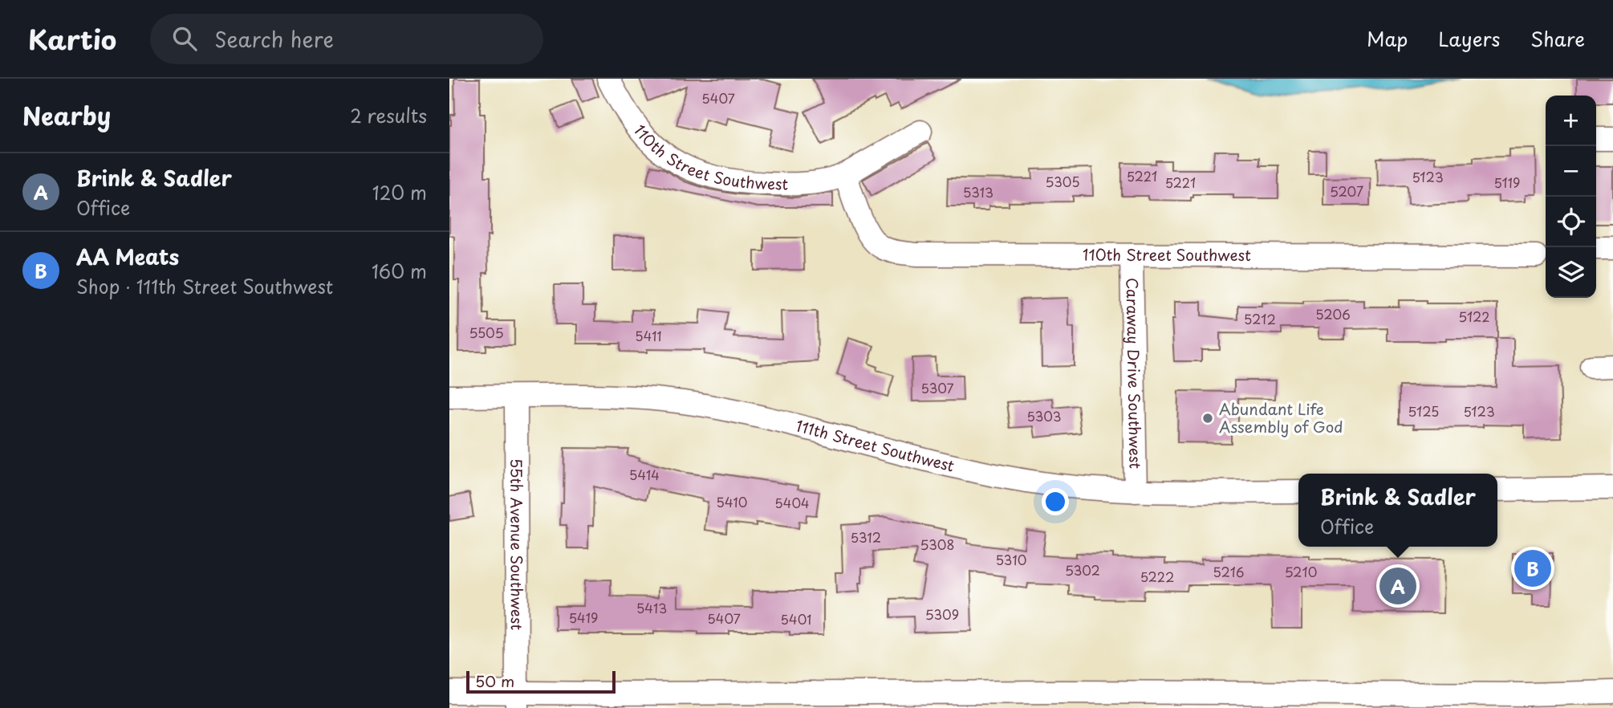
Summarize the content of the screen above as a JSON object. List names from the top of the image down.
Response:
{
  "streets": {
    "street": [
      "110th Street Southwest",
      "Caraway Drive Southwest",
      "111th Street Southwest",
      "55th Avenue Southwest"
    ]
  },
  "crossings": [
    ["110th Street Southwest", "Caraway Drive Southwest"],
    ["Caraway Drive Southwest", "111th Street Southwest"],
    ["111th Street Southwest", "55th Avenue Southwest"]
  ],
  "places": ["Abundant Life Assembly of God"],
  "house_numbers": [
    "5407",
    "5221",
    "5123",
    "5305",
    "5221",
    "5119",
    "5207",
    "5313",
    "5206",
    "5122",
    "5212",
    "5505",
    "5411",
    "5307",
    "5125",
    "5123",
    "5303",
    "5414",
    "5410",
    "5404",
    "5312",
    "5308",
    "5310",
    "5302",
    "5216",
    "5210",
    "5222",
    "5413",
    "5309",
    "5419",
    "5407",
    "5401"
  ],
  "scale_bar": "50 m",
  "page": {
    "header": "Kartio",
    "search": "Search here",
    "nav": ["Map", "Layers", "Share"],
    "heading": ["Nearby", "2 results"],
    "map_buttons": ["+", "−"],
    "list": [
      {
        "mark": "A",
        "name": "Brink & Sadler",
        "note": "Office",
        "value": "120 m"
      },
      {
        "mark": "B",
        "name": "AA Meats",
        "note": "Shop · 111th Street Southwest",
        "value": "160 m"
      }
    ],
    "popup": ["Brink & Sadler", "Office"],
    "pins": ["B", "A"],
    "scale": "50 m"
  }
}
